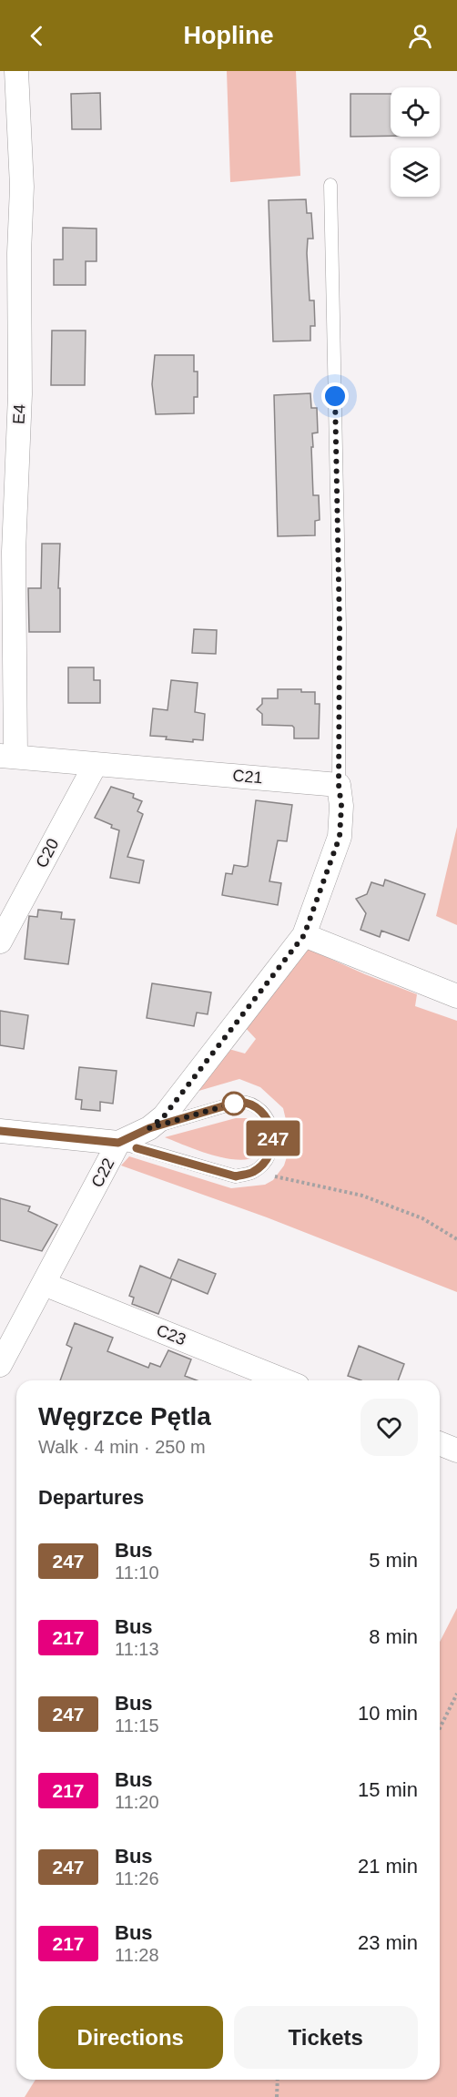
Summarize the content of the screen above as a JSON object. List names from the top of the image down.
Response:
{
  "streets": {
    "street": [
      "E4",
      "C21",
      "C20",
      "C22",
      "C23"
    ]
  },
  "crossings": [
    ["E4", "C21"],
    ["C21", "C20"],
    ["C22", "C23"]
  ],
  "lines": ["bus line 247"],
  "page": {
    "header": "Hopline",
    "on_map": "247",
    "heading": [
      ["Węgrzce Pętla", "Walk · 4 min · 250 m"],
      "Departures"
    ],
    "list": [
      {
        "mark": "247",
        "name": "Bus",
        "note": "11:10",
        "value": "5 min"
      },
      {
        "mark": "217",
        "name": "Bus",
        "note": "11:13",
        "value": "8 min"
      },
      {
        "mark": "247",
        "name": "Bus",
        "note": "11:15",
        "value": "10 min"
      },
      {
        "mark": "217",
        "name": "Bus",
        "note": "11:20",
        "value": "15 min"
      },
      {
        "mark": "247",
        "name": "Bus",
        "note": "11:26",
        "value": "21 min"
      },
      {
        "mark": "217",
        "name": "Bus",
        "note": "11:28",
        "value": "23 min"
      }
    ],
    "buttons": ["Directions", "Tickets"]
  }
}
